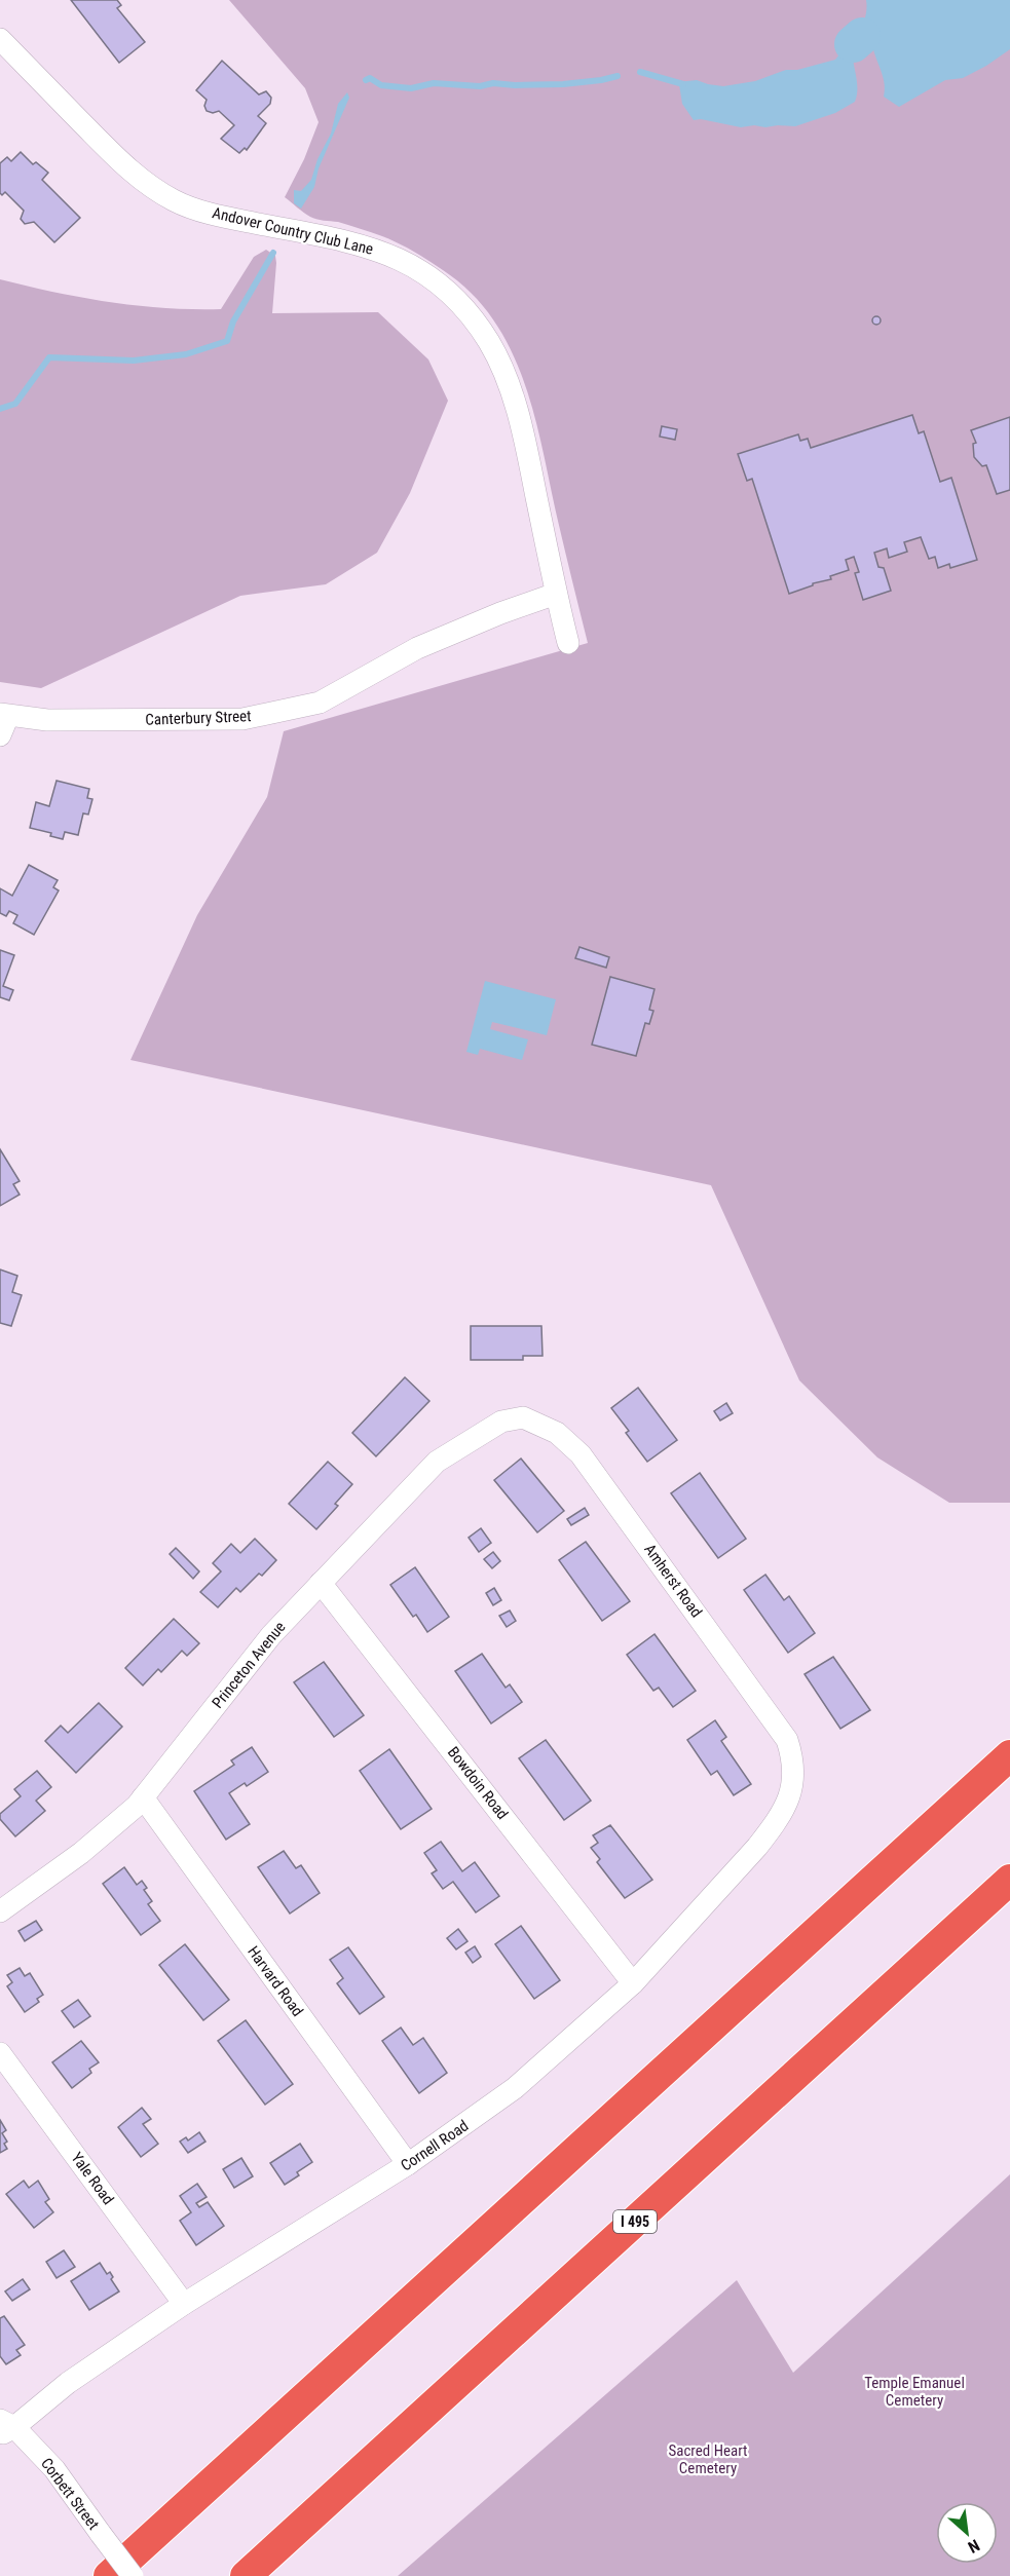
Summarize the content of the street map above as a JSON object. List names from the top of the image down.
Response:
{
  "streets": {
    "highway": ["I 495"],
    "street": [
      "Andover Country Club Lane",
      "Canterbury Street",
      "Amherst Road",
      "Princeton Avenue",
      "Bowdoin Road",
      "Harvard Road",
      "Cornell Road",
      "Yale Road",
      "Corbett Street"
    ]
  },
  "crossings": [
    ["Andover Country Club Lane", "Canterbury Street"],
    ["Amherst Road", "Princeton Avenue"],
    ["Amherst Road", "Cornell Road"],
    ["Princeton Avenue", "Bowdoin Road"],
    ["Princeton Avenue", "Harvard Road"],
    ["Bowdoin Road", "Cornell Road"],
    ["Harvard Road", "Cornell Road"],
    ["Cornell Road", "Yale Road"],
    ["Cornell Road", "Corbett Street"]
  ],
  "parks": ["Temple Emanuel Cemetery", "Sacred Heart Cemetery"],
  "north": "bottom right"
}
